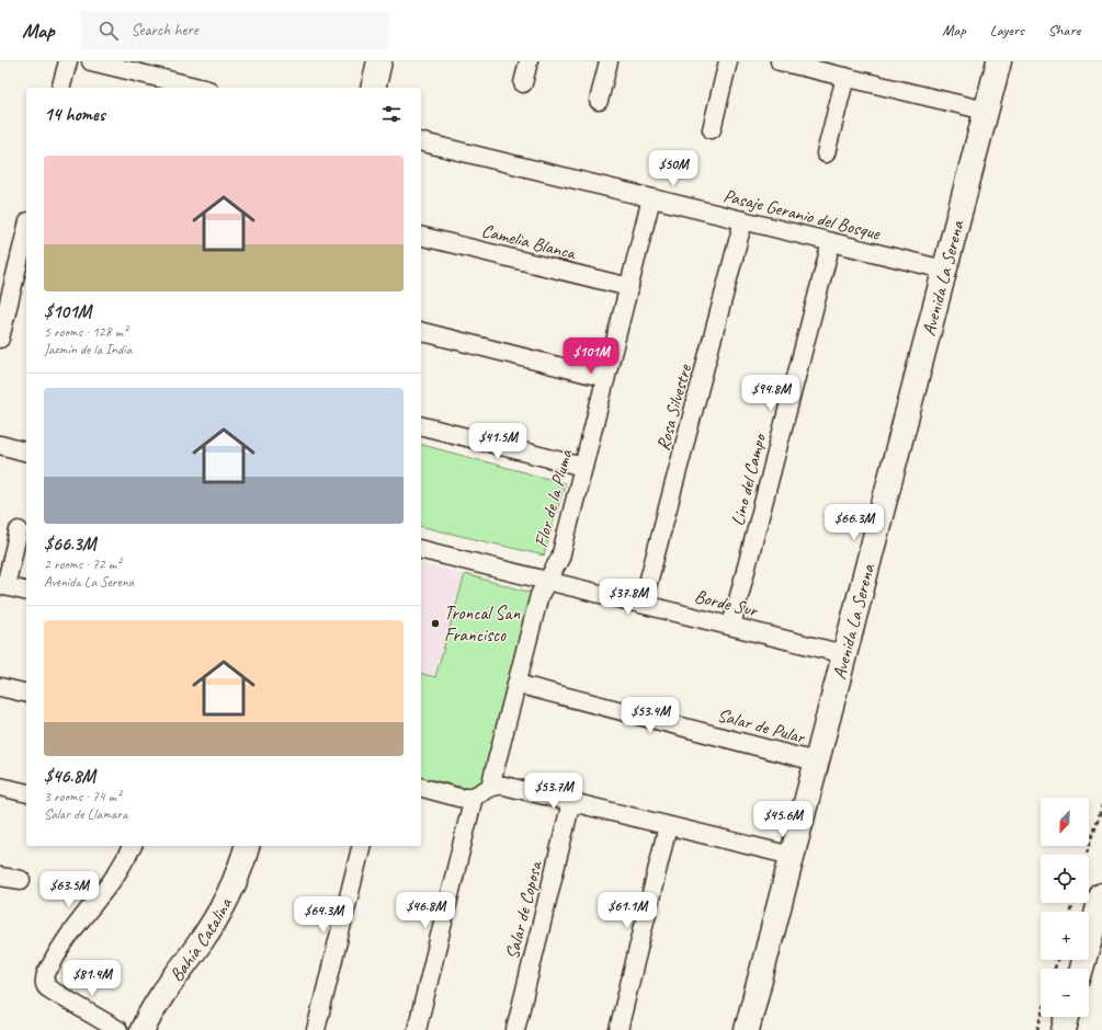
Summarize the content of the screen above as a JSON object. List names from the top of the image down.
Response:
{
  "streets": {
    "street": [
      "Pasaje Geranio del Bosque",
      "Camelia Blanca",
      "Avenida La Serena",
      "Rosa Silvestre",
      "Lino del Campo",
      "Flor de la Pluma",
      "Borde Sur",
      "Salar de Pular",
      "Salar de Coposa",
      "Bahía Catalina"
    ]
  },
  "crossings": [
    ["Pasaje Geranio del Bosque", "Avenida La Serena"],
    ["Pasaje Geranio del Bosque", "Rosa Silvestre"],
    ["Pasaje Geranio del Bosque", "Lino del Campo"],
    ["Pasaje Geranio del Bosque", "Flor de la Pluma"],
    ["Camelia Blanca", "Flor de la Pluma"],
    ["Avenida La Serena", "Borde Sur"],
    ["Avenida La Serena", "Salar de Pular"],
    ["Rosa Silvestre", "Borde Sur"],
    ["Lino del Campo", "Borde Sur"],
    ["Flor de la Pluma", "Borde Sur"],
    ["Flor de la Pluma", "Salar de Pular"]
  ],
  "places": ["Troncal San Francisco"],
  "north": "bottom left",
  "page": {
    "header": "Map",
    "search": "Search here",
    "nav": ["Map", "Layers", "Share"],
    "heading": "14 homes",
    "list": [
      {
        "name": "$101M",
        "note": "5 rooms · 128 m² · Jazmín de la India"
      },
      {
        "name": "$66.3M",
        "note": "2 rooms · 72 m² · Avenida La Serena"
      },
      {
        "name": "$46.8M",
        "note": "3 rooms · 74 m² · Salar de Llamara"
      }
    ],
    "price": [
      "$50M",
      "$101M",
      "$94.8M",
      "$41.5M",
      "$66.3M",
      "$37.8M",
      "$53.4M",
      "$53.7M",
      "$45.6M",
      "$63.5M",
      "$46.8M",
      "$61.1M",
      "$64.3M",
      "$81.4M"
    ],
    "map_buttons": ["+", "−"]
  }
}
